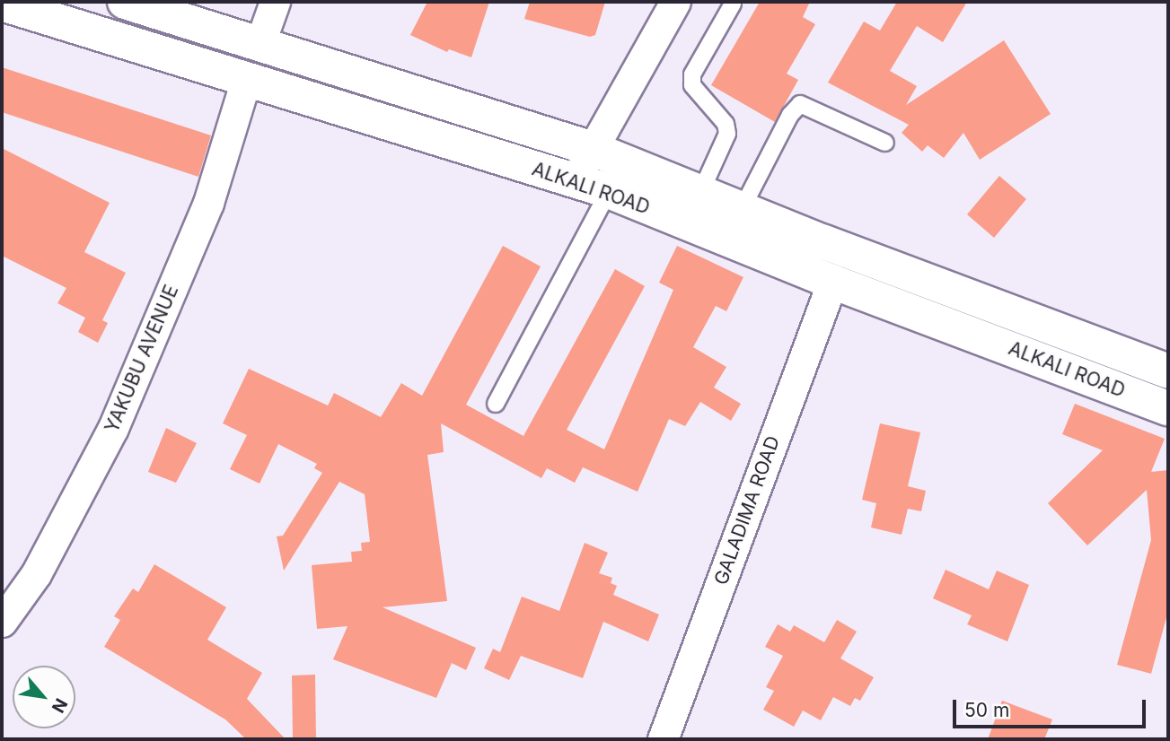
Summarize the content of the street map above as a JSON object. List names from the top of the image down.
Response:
{
  "streets": {
    "main road": ["ALKALI ROAD"],
    "street": ["YAKUBU AVENUE", "GALADIMA ROAD"]
  },
  "crossings": [
    ["ALKALI ROAD", "YAKUBU AVENUE"],
    ["ALKALI ROAD", "GALADIMA ROAD"]
  ],
  "scale_bar": "50 m",
  "north": "bottom right"
}
